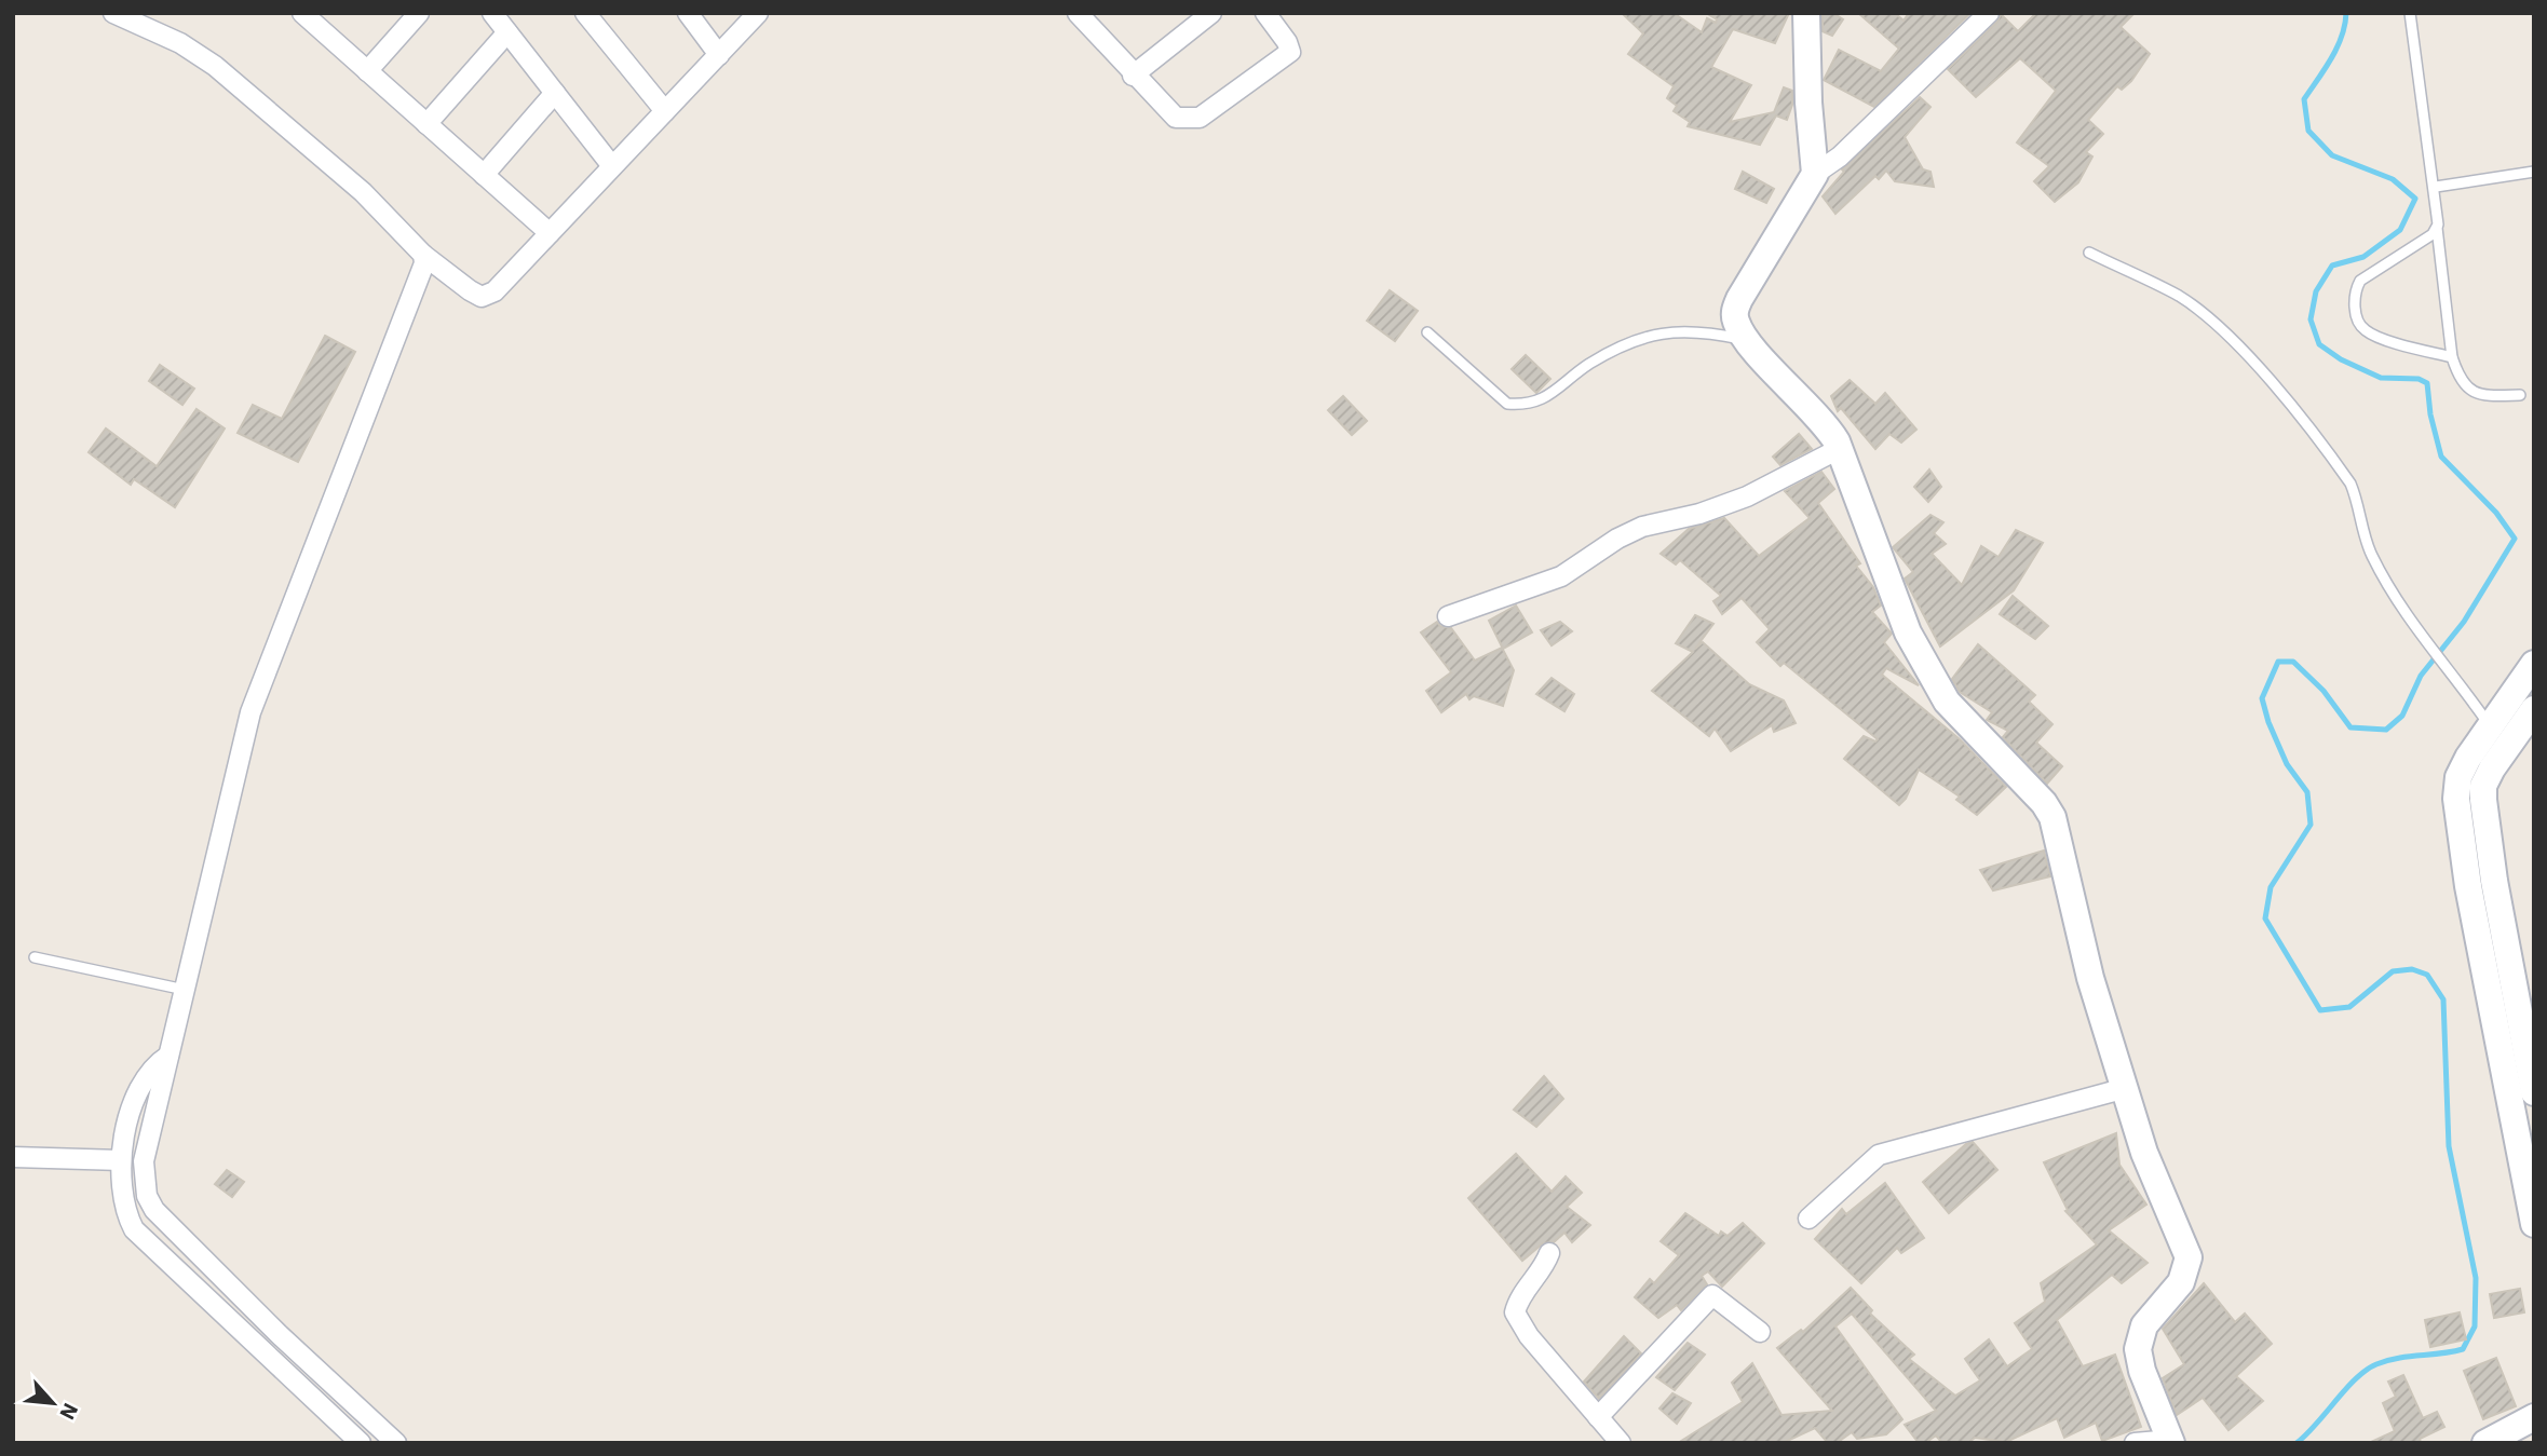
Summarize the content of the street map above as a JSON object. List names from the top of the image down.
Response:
{
  "north": "bottom right"
}
